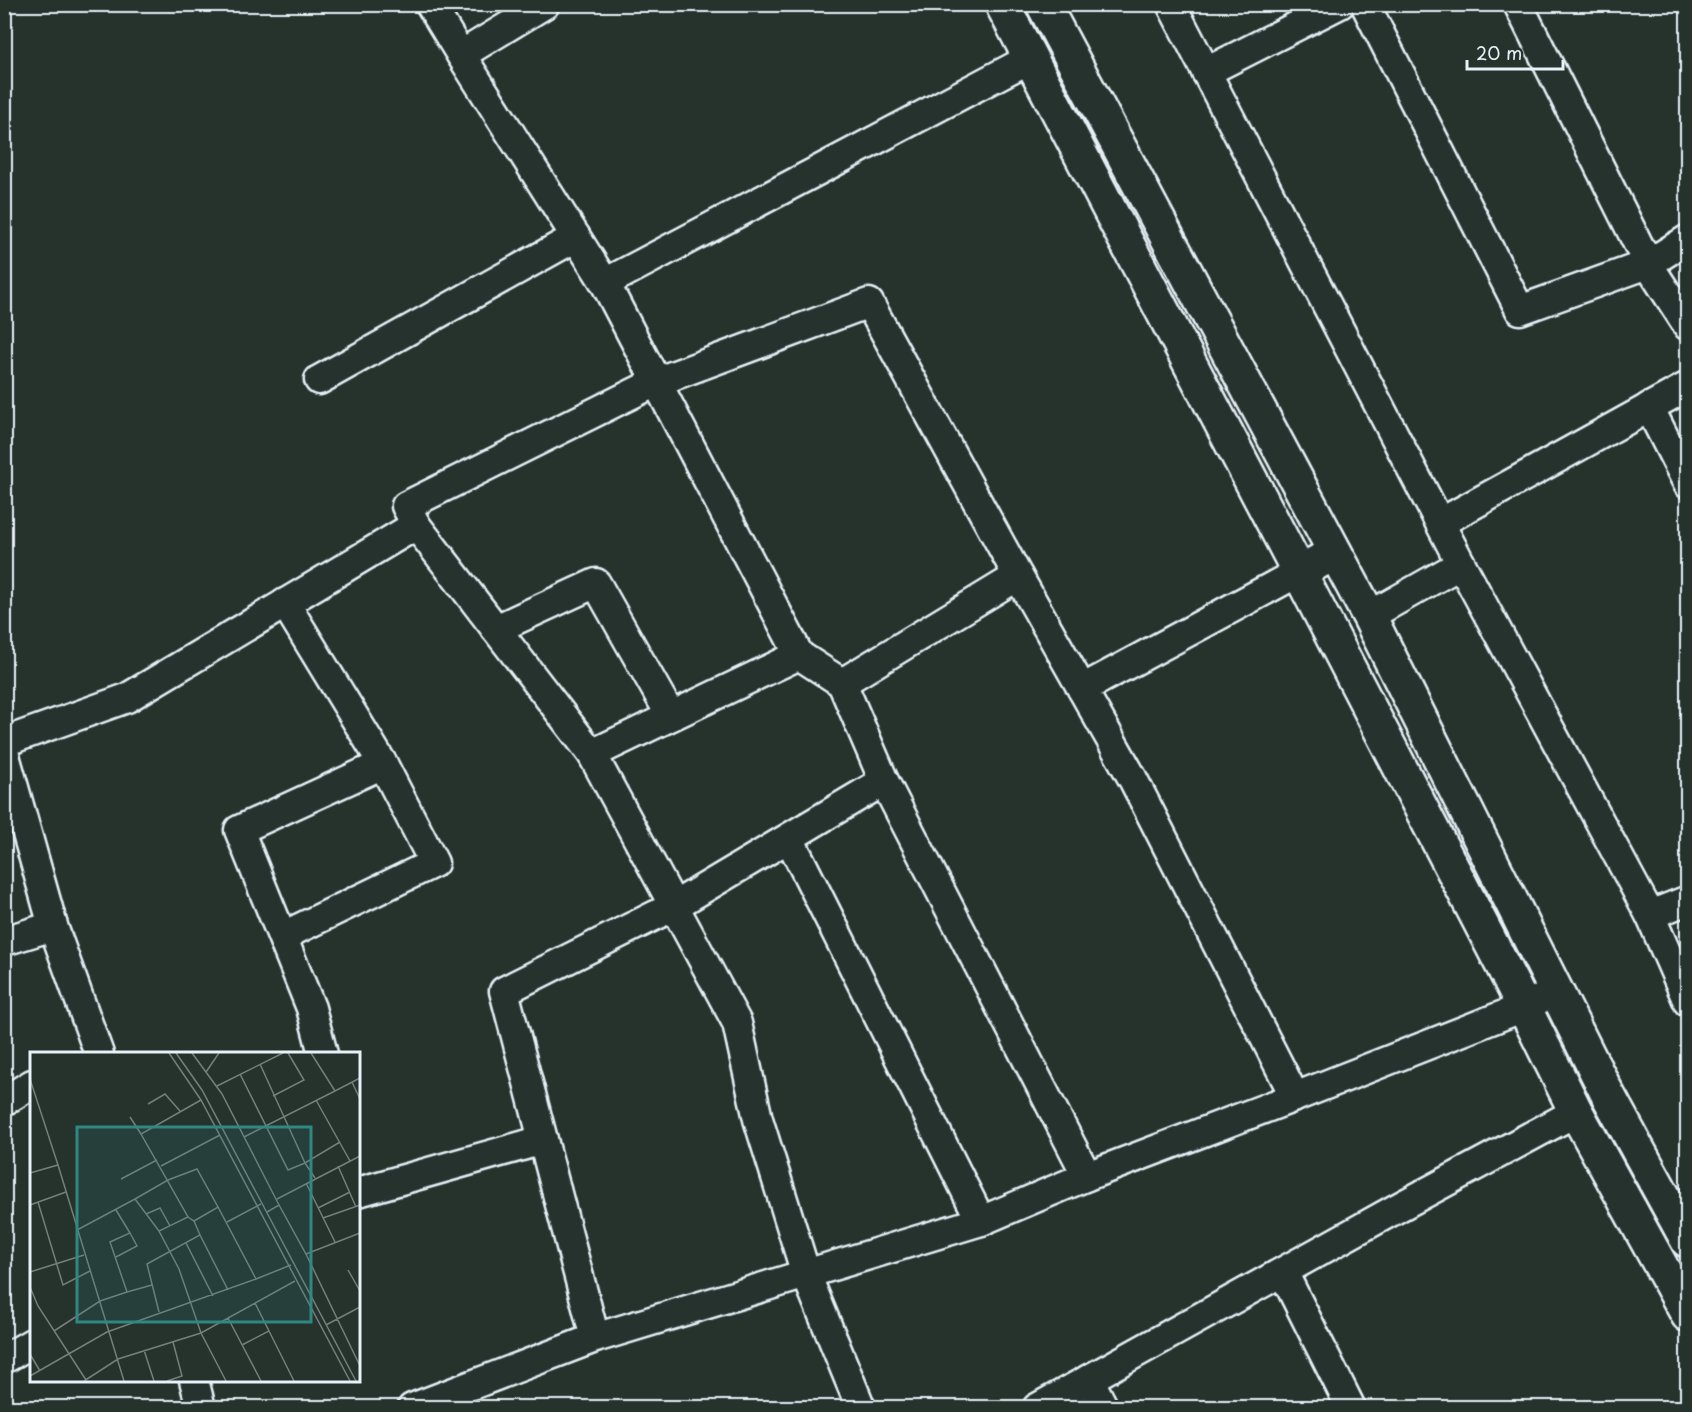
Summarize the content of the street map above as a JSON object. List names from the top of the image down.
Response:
{
  "scale_bar": "20 m"
}
